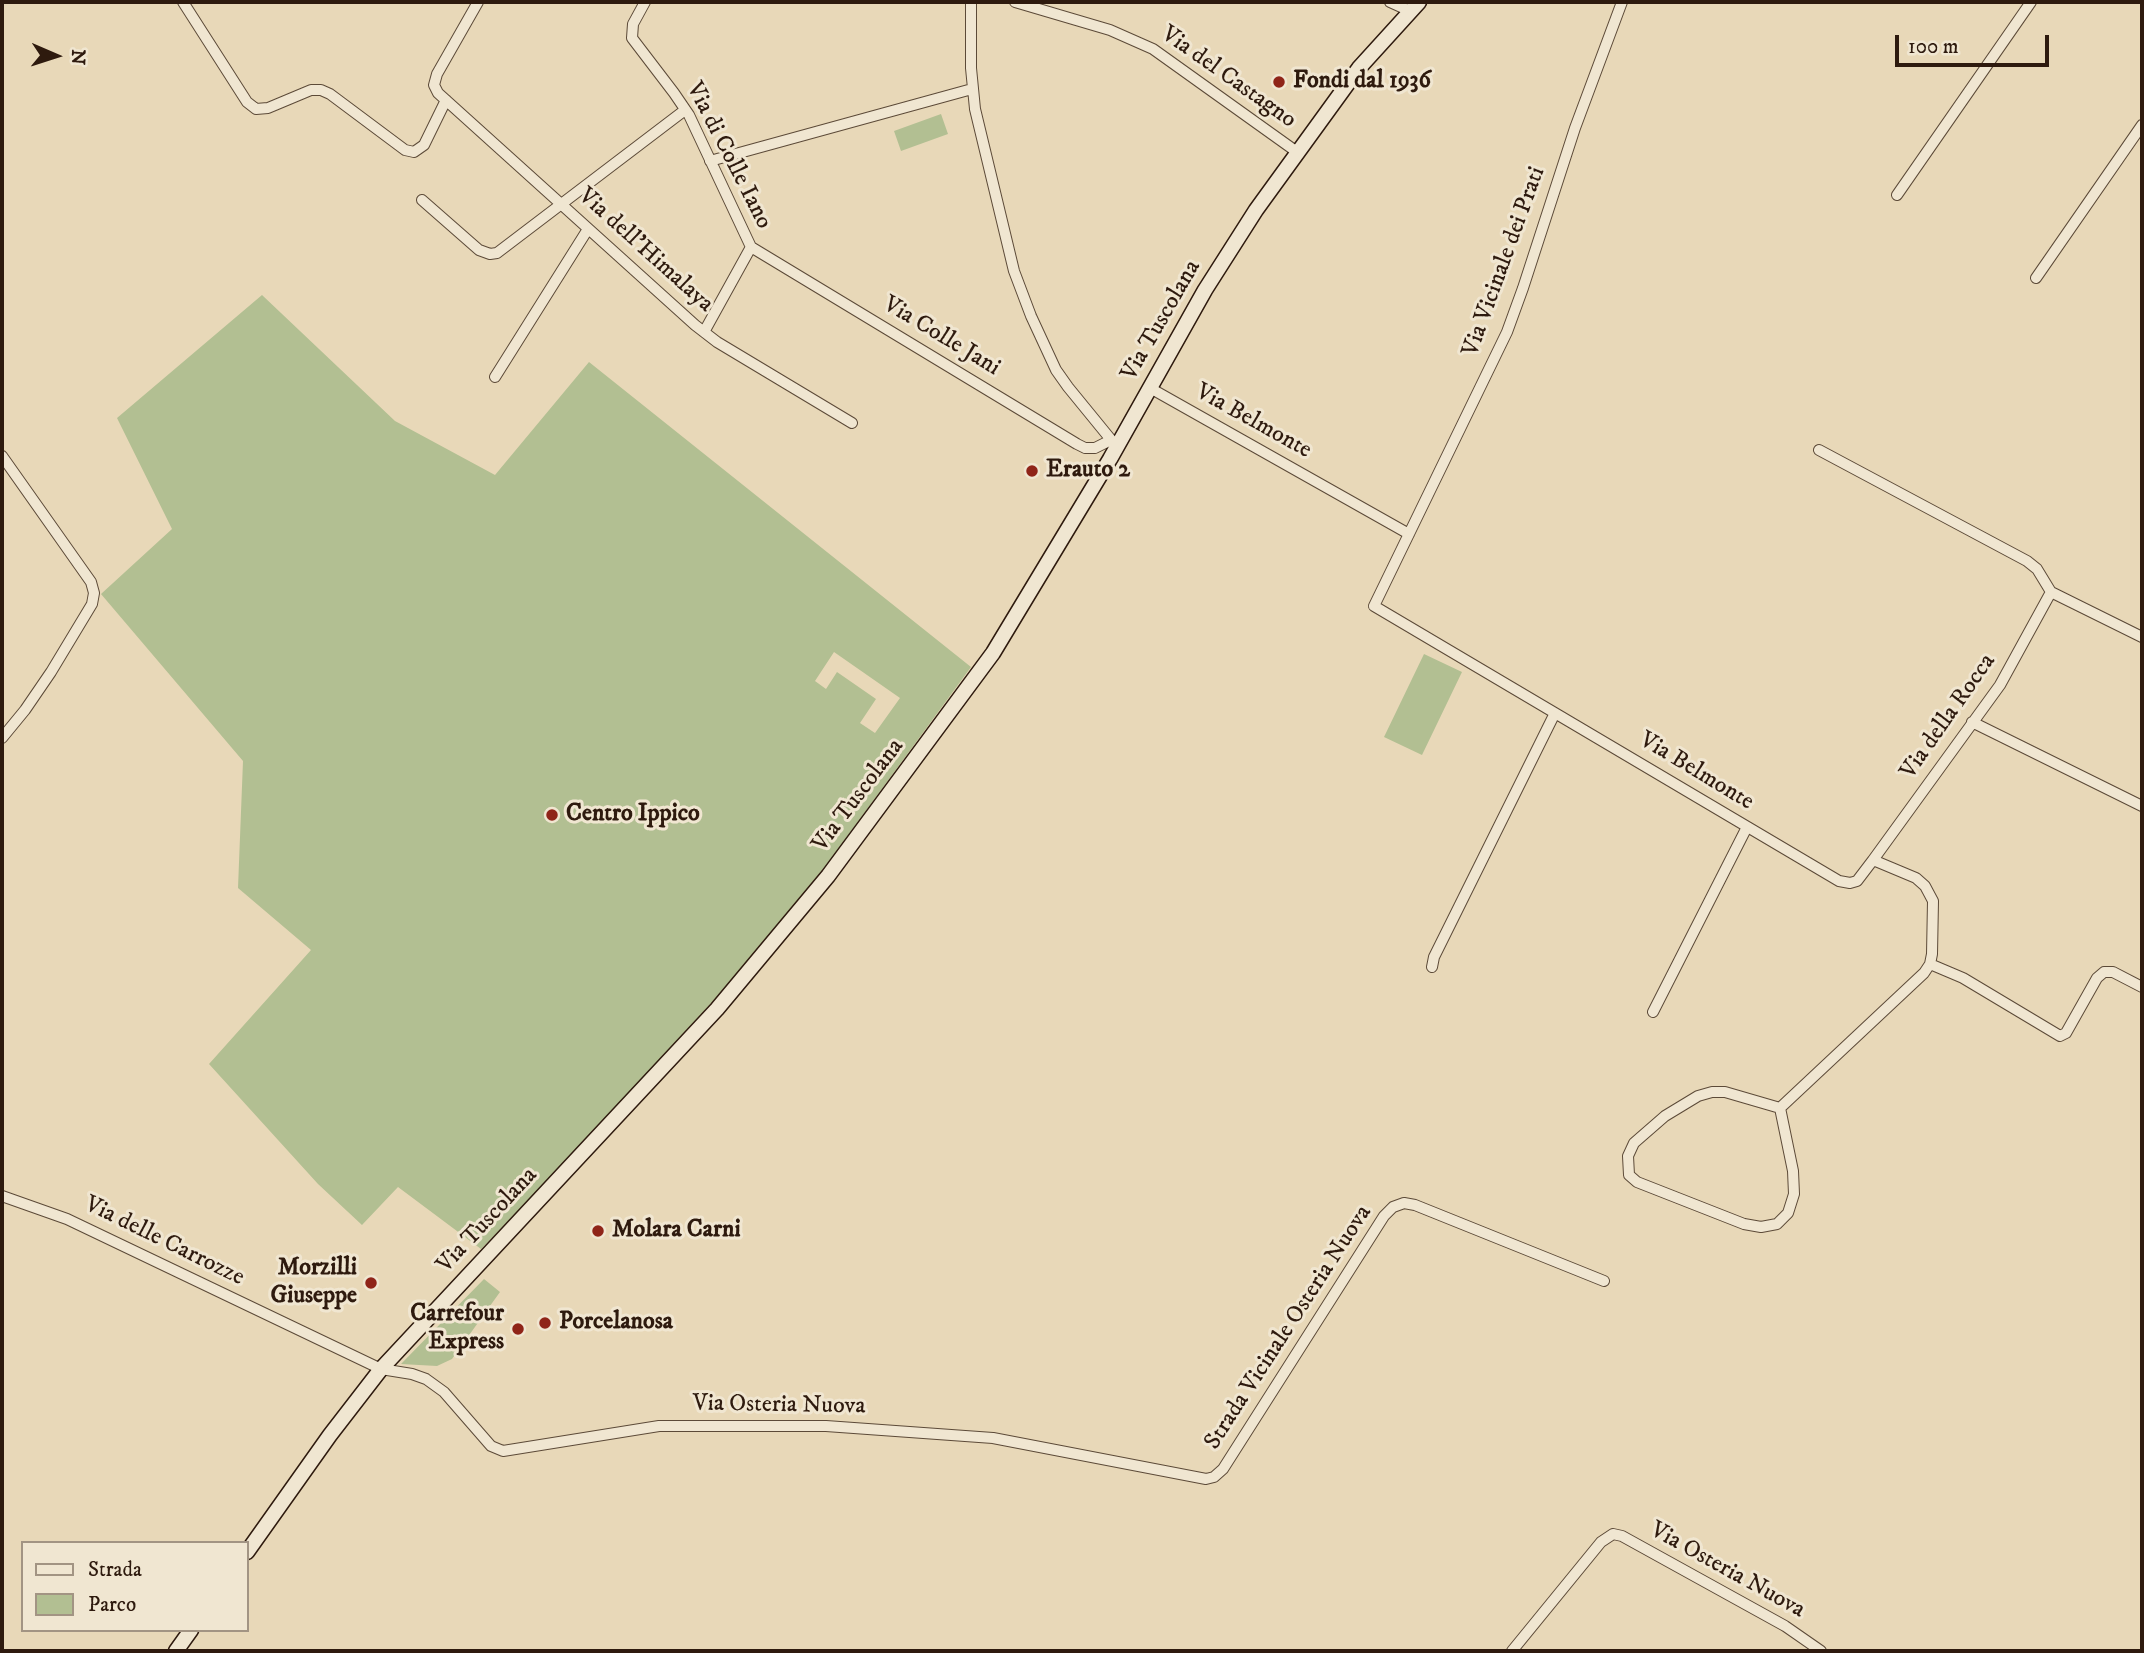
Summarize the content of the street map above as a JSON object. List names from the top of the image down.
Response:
{
  "streets": {
    "main road": ["Via Tuscolana"],
    "street": [
      "Via del Castagno",
      "Via di Colle Iano",
      "Via dell'Himalaya",
      "Via Vicinale dei Prati",
      "Via Colle Jani",
      "Via Belmonte",
      "Via della Rocca",
      "Via delle Carrozze",
      "Strada Vicinale Osteria Nuova",
      "Via Osteria Nuova"
    ]
  },
  "crossings": [
    ["Via del Castagno", "Via Tuscolana"],
    ["Via di Colle Iano", "Via dell'Himalaya"],
    ["Via di Colle Iano", "Via Colle Jani"],
    ["Via Vicinale dei Prati", "Via Belmonte"],
    ["Via Tuscolana", "Via Colle Jani"],
    ["Via Tuscolana", "Via Belmonte"],
    ["Via Tuscolana", "Via delle Carrozze"],
    ["Via Tuscolana", "Via Osteria Nuova"],
    ["Via Belmonte", "Via della Rocca"],
    ["Via delle Carrozze", "Via Osteria Nuova"],
    ["Strada Vicinale Osteria Nuova", "Via Osteria Nuova"]
  ],
  "places": [
    "Fondi dal 1936",
    "Erauto 2",
    "Centro Ippico",
    "Molara Carni",
    "Morzilli Giuseppe",
    "Porcelanosa",
    "Carrefour Express"
  ],
  "legend": ["Strada", "Parco"],
  "scale_bar": "100 m",
  "north": "right"
}
